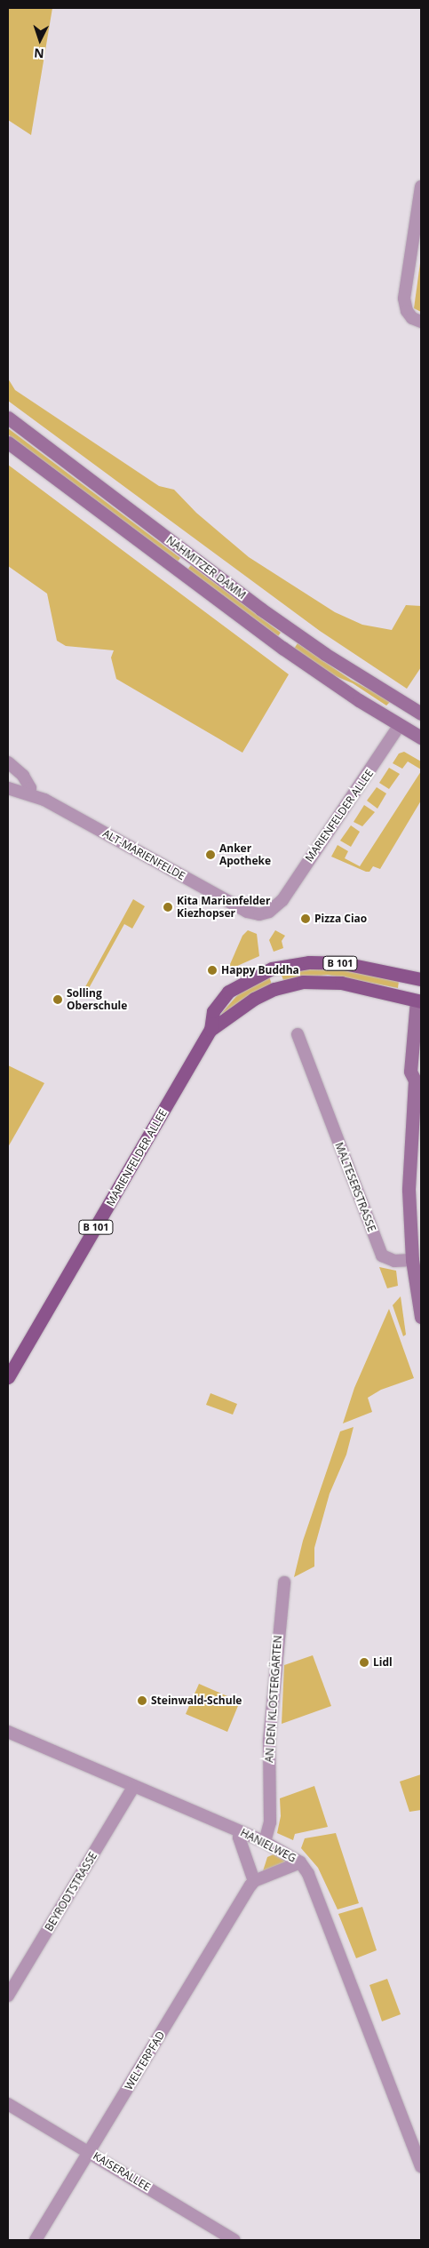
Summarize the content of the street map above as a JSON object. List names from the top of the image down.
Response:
{
  "streets": {
    "main road": ["NAHMITZER DAMM", "MARIENFELDER ALLEE", "B 101"],
    "street": [
      "ALT-MARIENFELDE",
      "MALTESERSTRASSE",
      "AN DEN KLOSTERGÄRTEN",
      "HANIELWEG",
      "BEYRODTSTRASSE",
      "WELTERPFAD",
      "KAISERALLEE"
    ]
  },
  "crossings": [
    ["NAHMITZER DAMM", "MARIENFELDER ALLEE"],
    ["MARIENFELDER ALLEE", "ALT-MARIENFELDE"],
    ["MARIENFELDER ALLEE", "B 101"],
    ["AN DEN KLOSTERGÄRTEN", "HANIELWEG"],
    ["HANIELWEG", "BEYRODTSTRASSE"],
    ["WELTERPFAD", "KAISERALLEE"]
  ],
  "places": [
    "Anker Apotheke",
    "Kita Marienfelder Kiezhopser",
    "Pizza Ciao",
    "Happy Buddha",
    "Solling Oberschule",
    "Lidl",
    "Steinwald-Schule"
  ],
  "north": "bottom"
}
